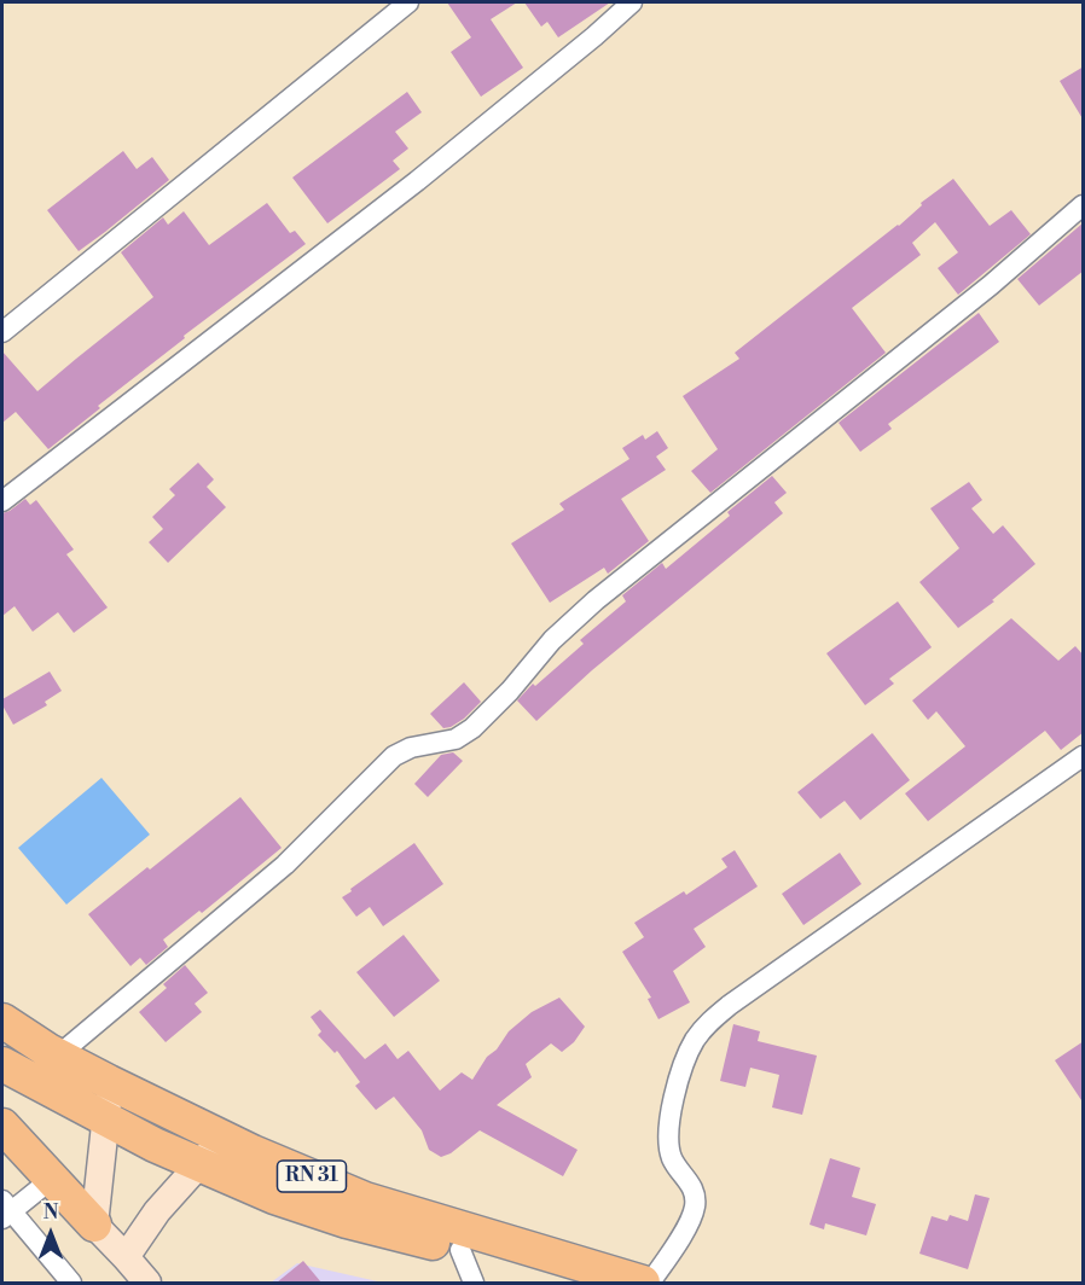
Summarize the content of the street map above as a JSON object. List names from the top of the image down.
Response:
{
  "streets": {
    "highway": ["RN 31"]
  },
  "north": "top"
}
